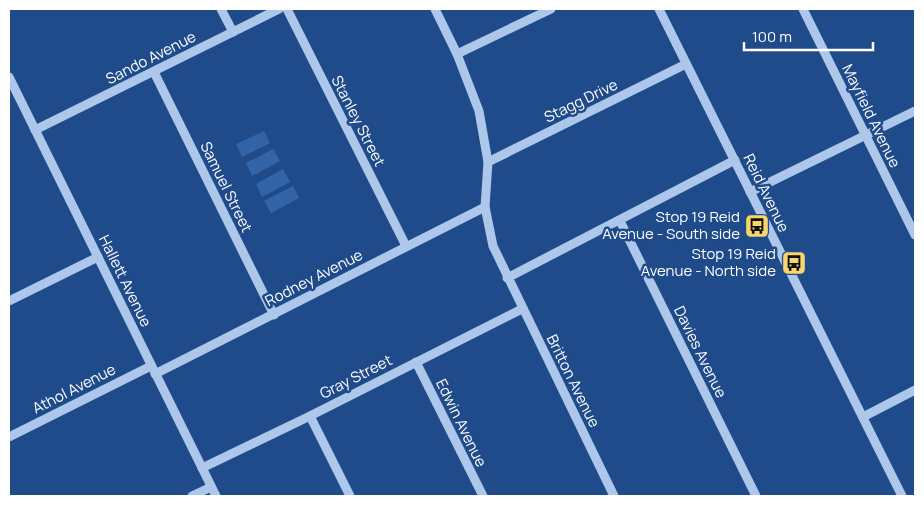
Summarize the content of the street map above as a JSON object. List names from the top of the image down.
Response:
{
  "streets": {
    "street": [
      "Sando Avenue",
      "Stagg Drive",
      "Mayfield Avenue",
      "Stanley Street",
      "Samuel Street",
      "Reid Avenue",
      "Rodney Avenue",
      "Hallett Avenue",
      "Davies Avenue",
      "Gray Street",
      "Britton Avenue",
      "Athol Avenue",
      "Edwin Avenue"
    ]
  },
  "crossings": [
    ["Sando Avenue", "Samuel Street"],
    ["Sando Avenue", "Hallett Avenue"],
    ["Stagg Drive", "Reid Avenue"],
    ["Stagg Drive", "Britton Avenue"],
    ["Stanley Street", "Rodney Avenue"],
    ["Samuel Street", "Rodney Avenue"],
    ["Rodney Avenue", "Hallett Avenue"],
    ["Rodney Avenue", "Britton Avenue"],
    ["Rodney Avenue", "Athol Avenue"],
    ["Hallett Avenue", "Gray Street"],
    ["Hallett Avenue", "Athol Avenue"],
    ["Gray Street", "Britton Avenue"],
    ["Gray Street", "Edwin Avenue"]
  ],
  "places": {
    "bus stop": ["Stop 19 Reid Avenue - South side", "Stop 19 Reid Avenue - North side"]
  },
  "scale_bar": "100 m"
}
